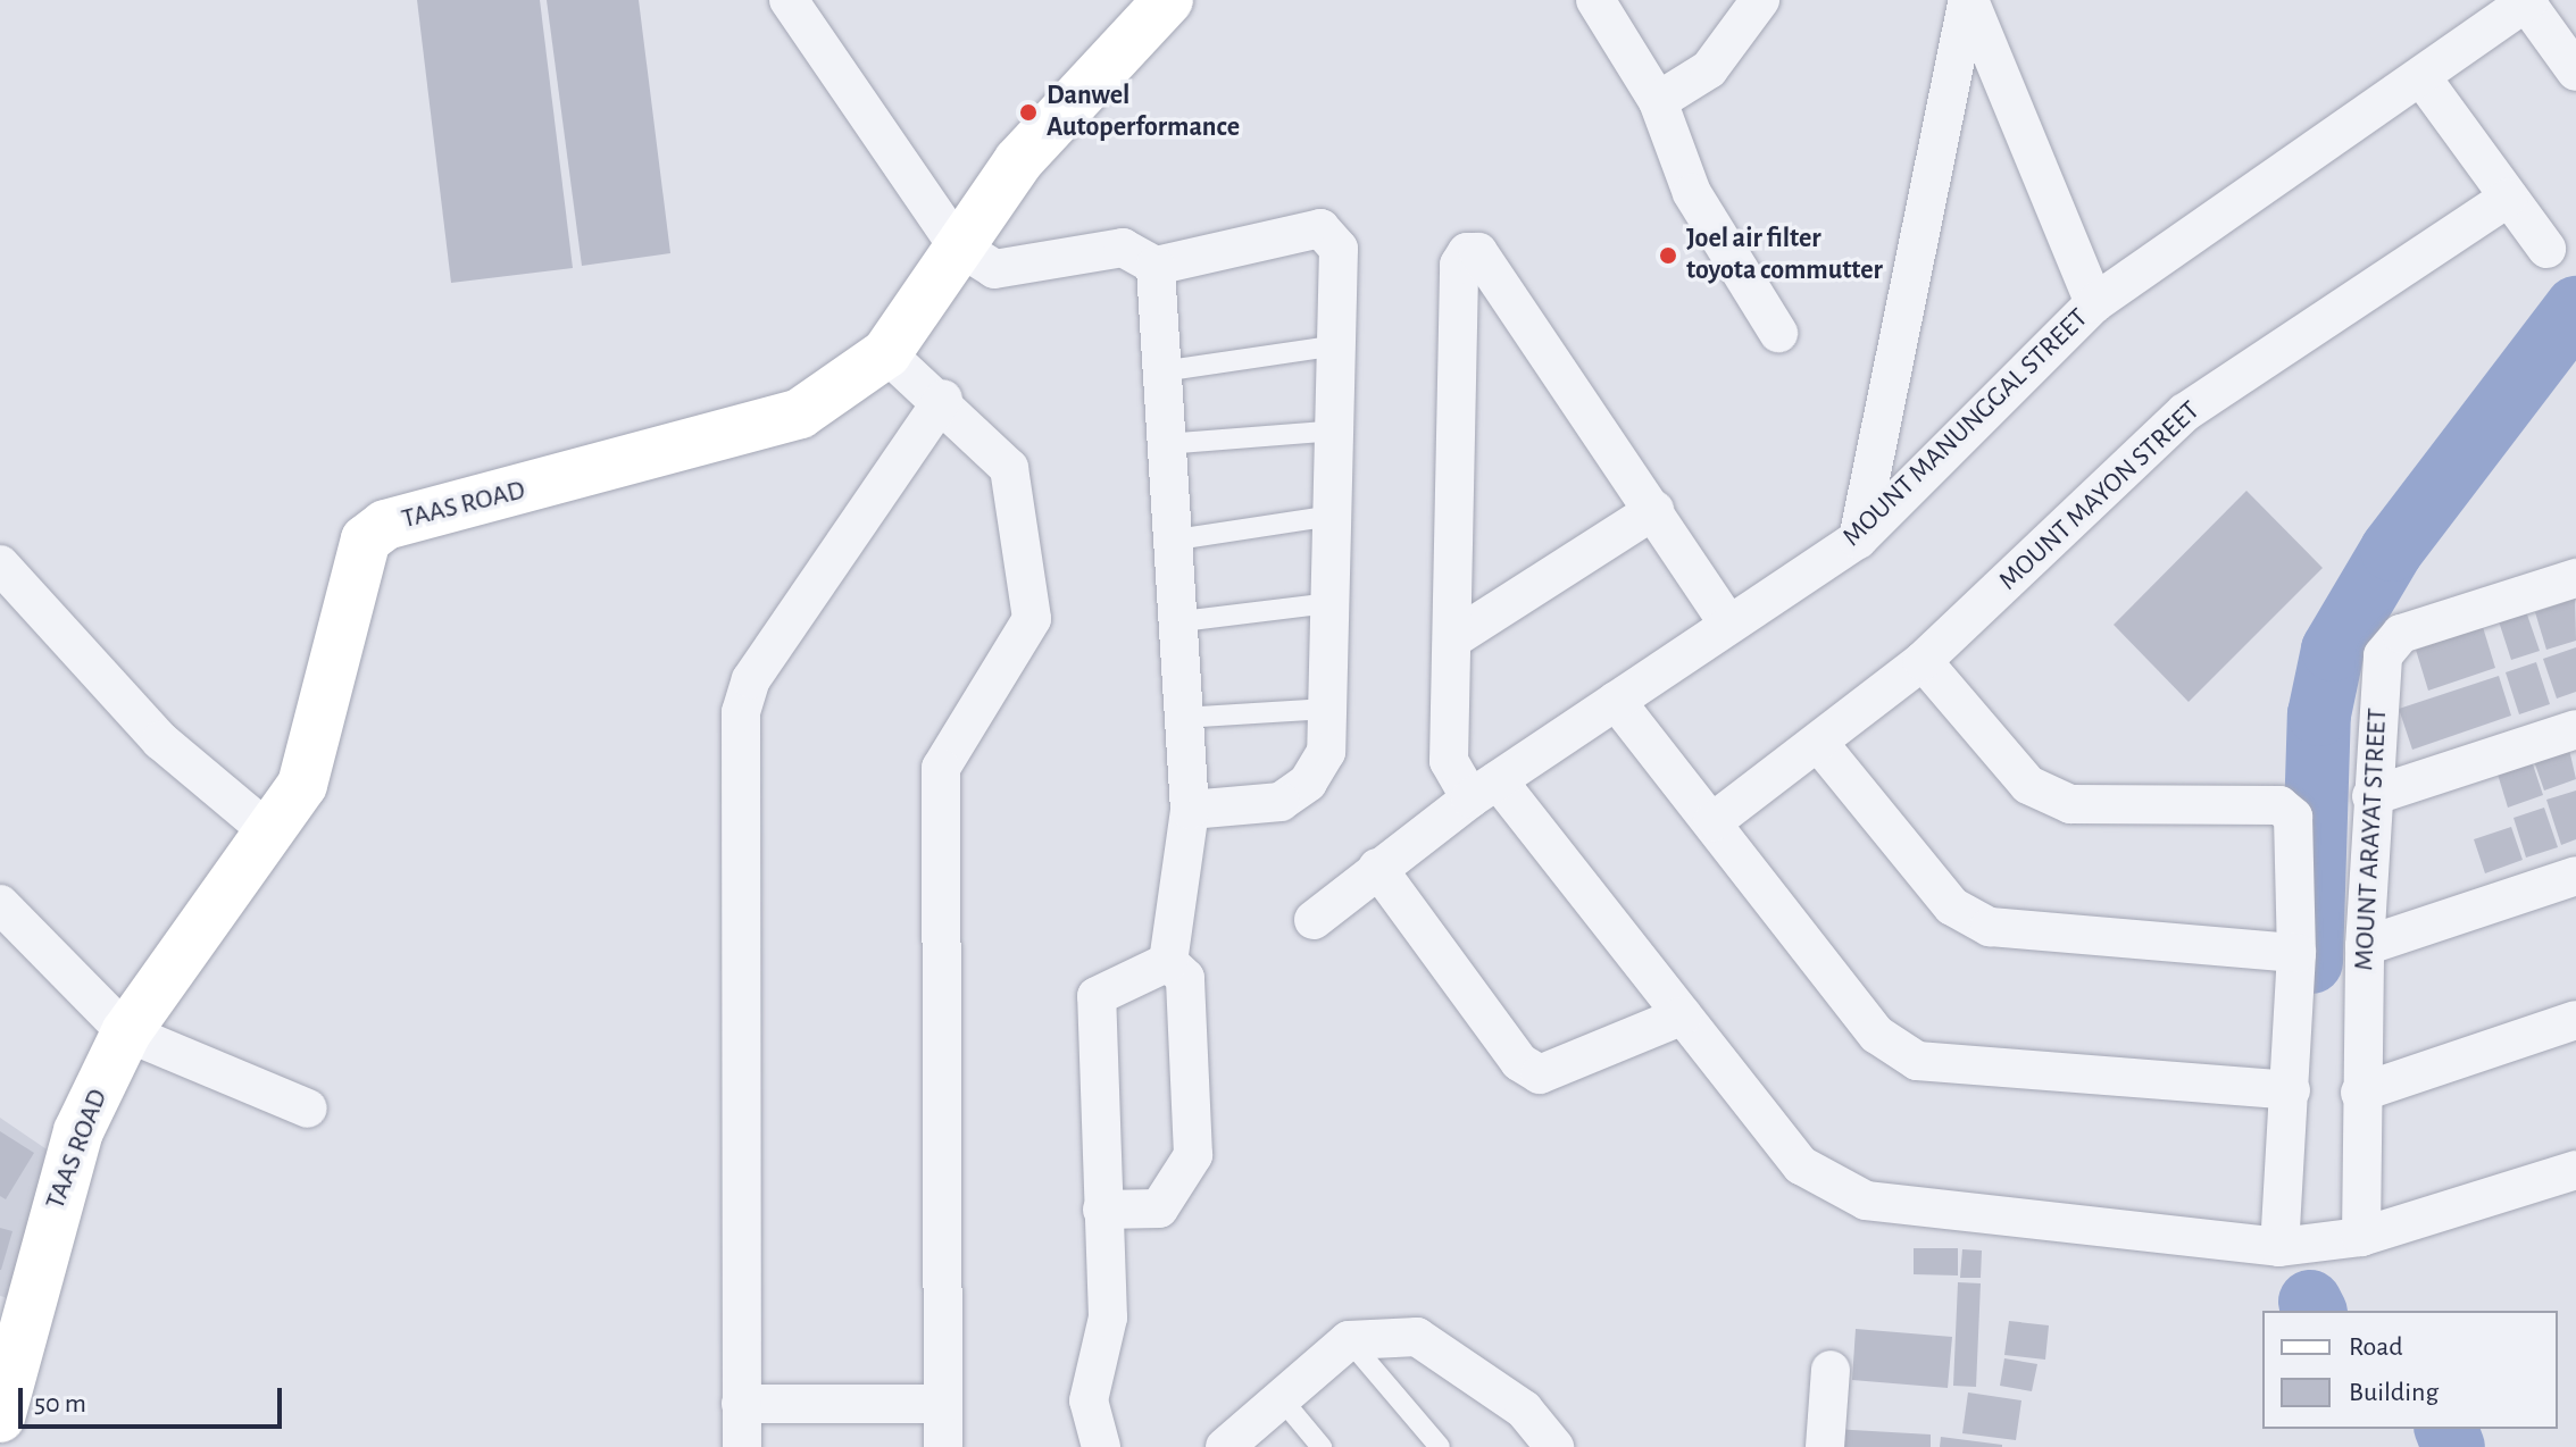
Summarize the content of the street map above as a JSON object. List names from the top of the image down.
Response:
{
  "streets": {
    "street": [
      "MOUNT MANUNGGAL STREET",
      "MOUNT MAYON STREET",
      "TAAS ROAD",
      "MOUNT ARAYAT STREET"
    ]
  },
  "places": ["Danwel Autoperformance", "Joel air filter toyota commutter"],
  "legend": ["Road", "Building"],
  "scale_bar": "50 m"
}
